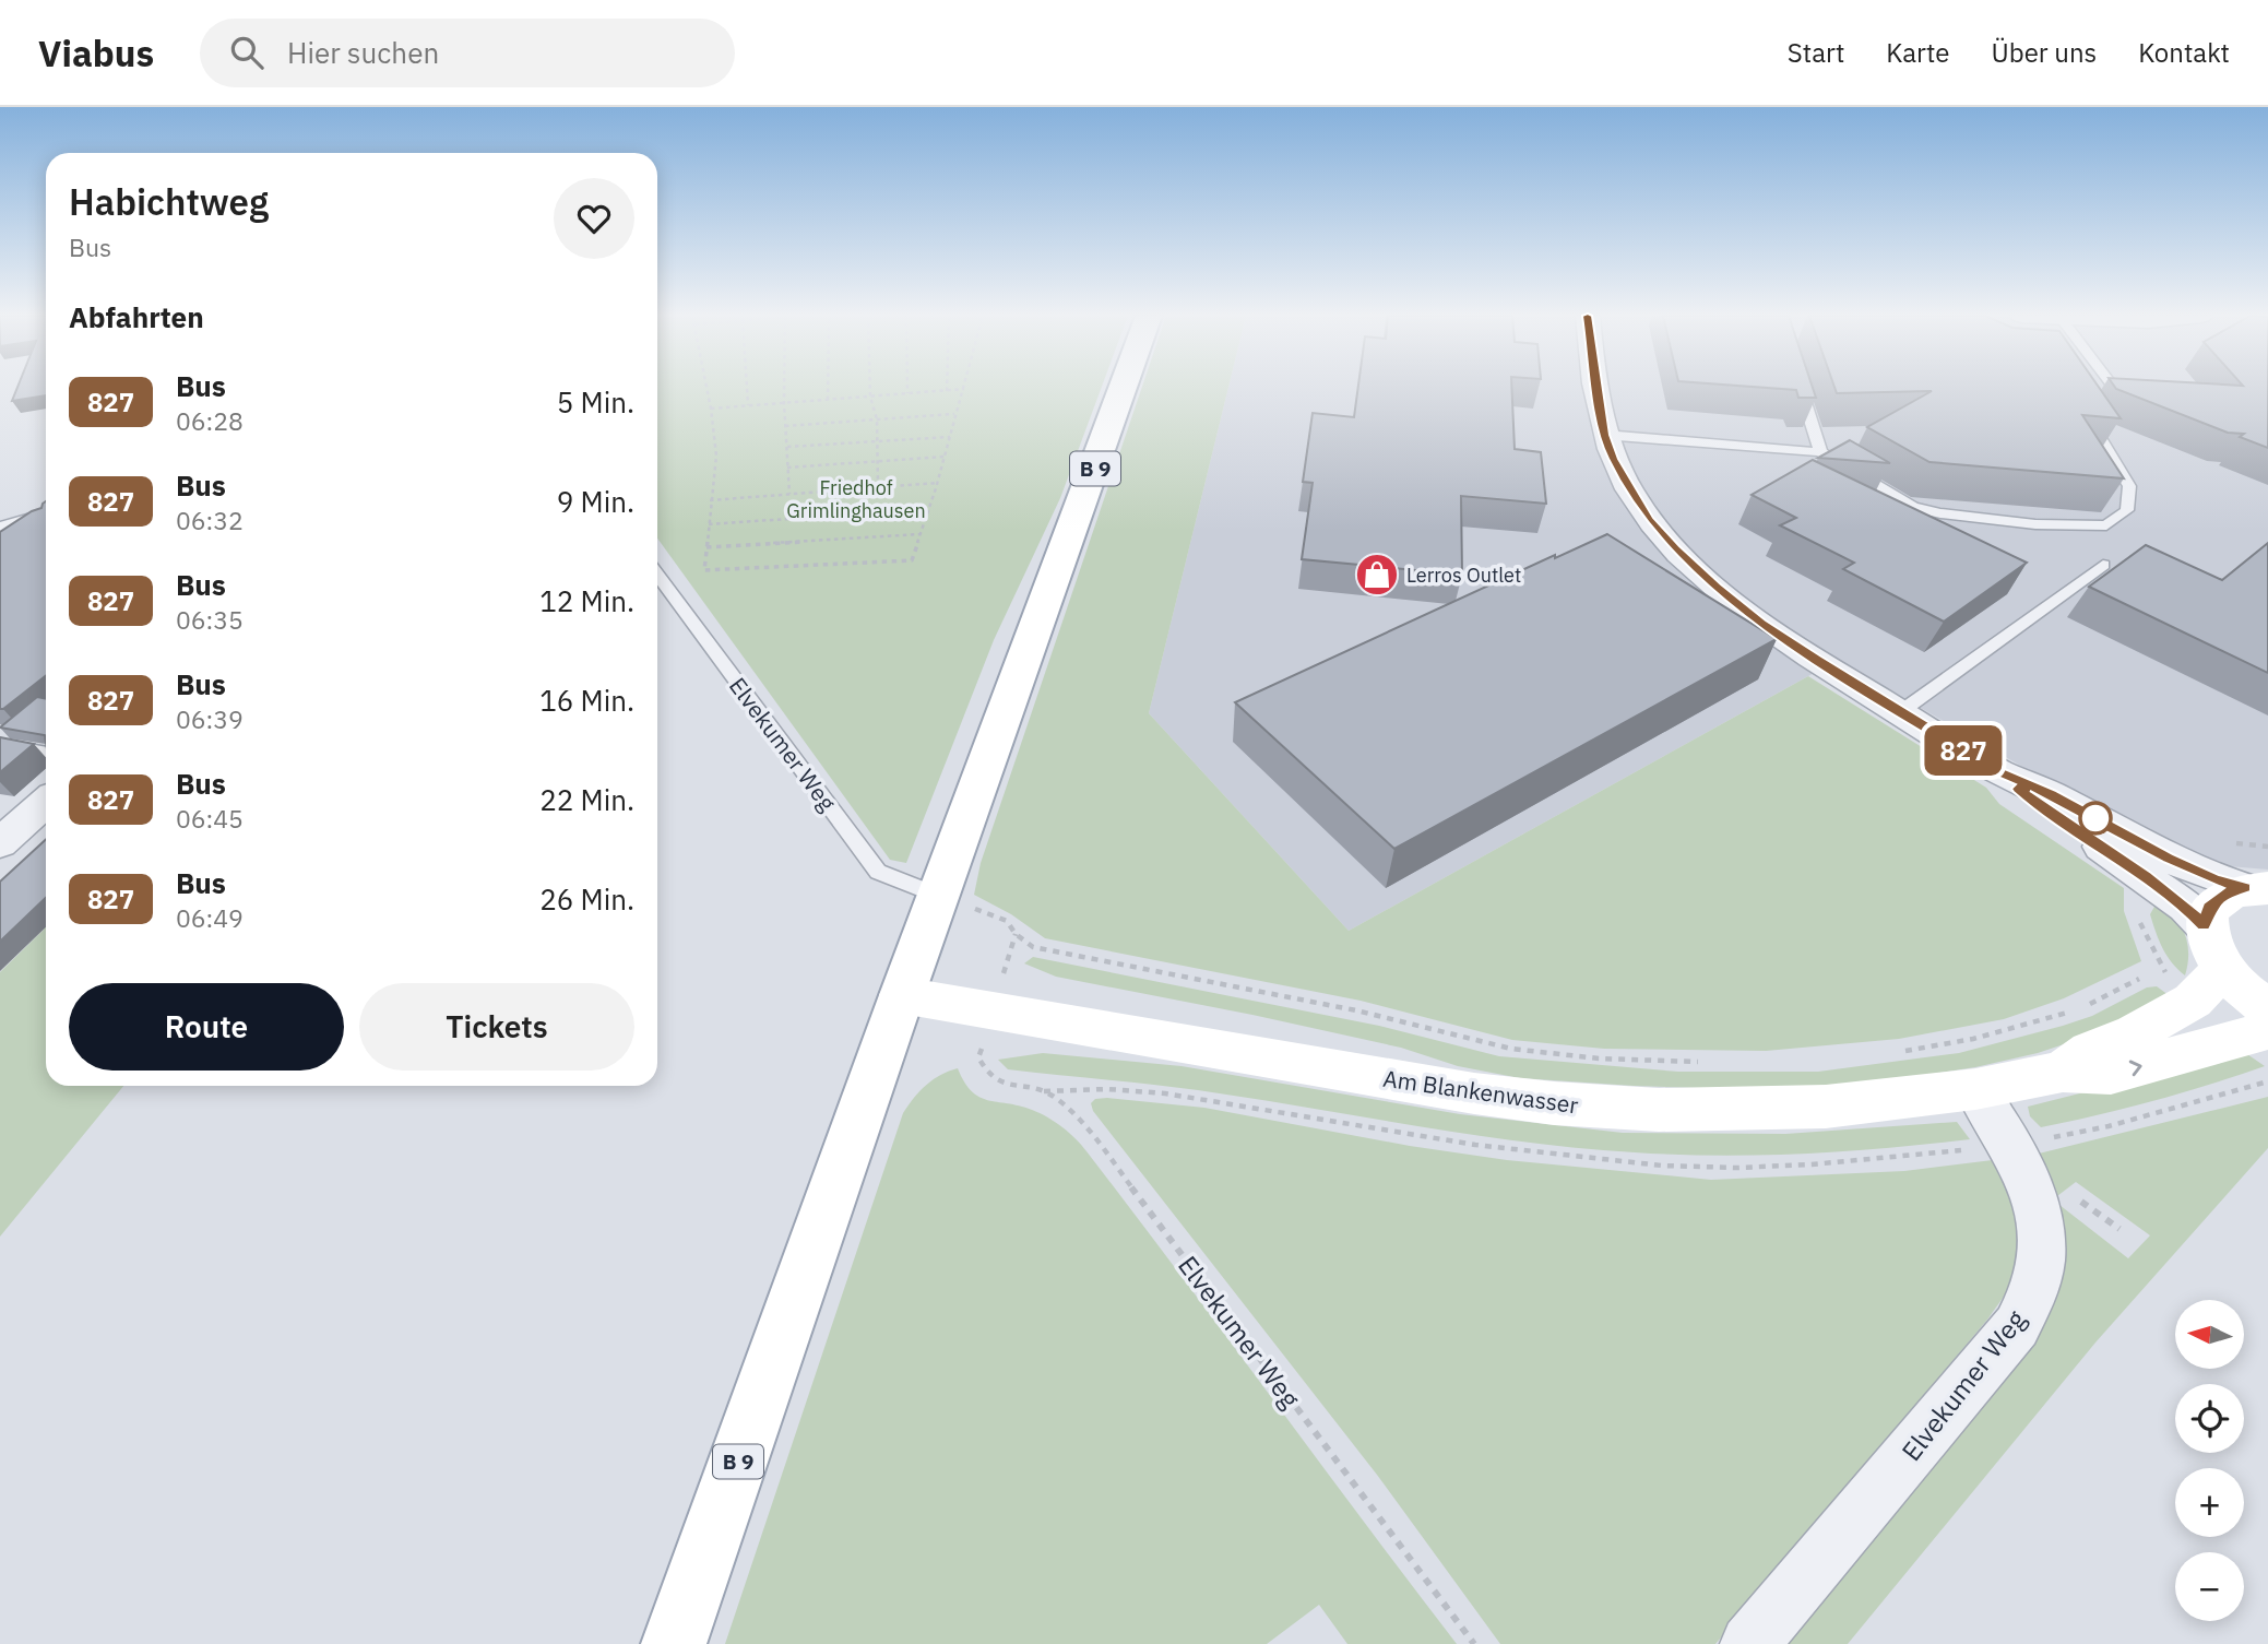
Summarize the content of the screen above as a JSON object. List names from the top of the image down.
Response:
{
  "streets": {
    "main road": ["B 9", "Am Blankenwasser"],
    "street": ["Elvekumer Weg"]
  },
  "crossings": [
    ["B 9", "Elvekumer Weg"],
    ["B 9", "Am Blankenwasser"],
    ["Elvekumer Weg", "Am Blankenwasser"]
  ],
  "parks": ["Friedhof Grimlinghausen"],
  "places": {
    "shop": ["Lerros Outlet"]
  },
  "lines": ["bus line 827"],
  "north": "left",
  "page": {
    "header": "Viabus",
    "search": "Hier suchen",
    "nav": [
      "Start",
      "Karte",
      "Über uns",
      "Kontakt"
    ],
    "on_map": "827",
    "heading": [
      ["Habichtweg", "Bus"],
      "Abfahrten"
    ],
    "list": [
      {
        "mark": "827",
        "name": "Bus",
        "note": "06:28",
        "value": "5 Min."
      },
      {
        "mark": "827",
        "name": "Bus",
        "note": "06:32",
        "value": "9 Min."
      },
      {
        "mark": "827",
        "name": "Bus",
        "note": "06:35",
        "value": "12 Min."
      },
      {
        "mark": "827",
        "name": "Bus",
        "note": "06:39",
        "value": "16 Min."
      },
      {
        "mark": "827",
        "name": "Bus",
        "note": "06:45",
        "value": "22 Min."
      },
      {
        "mark": "827",
        "name": "Bus",
        "note": "06:49",
        "value": "26 Min."
      }
    ],
    "buttons": ["Route", "Tickets"],
    "map_buttons": ["+", "−"]
  }
}
